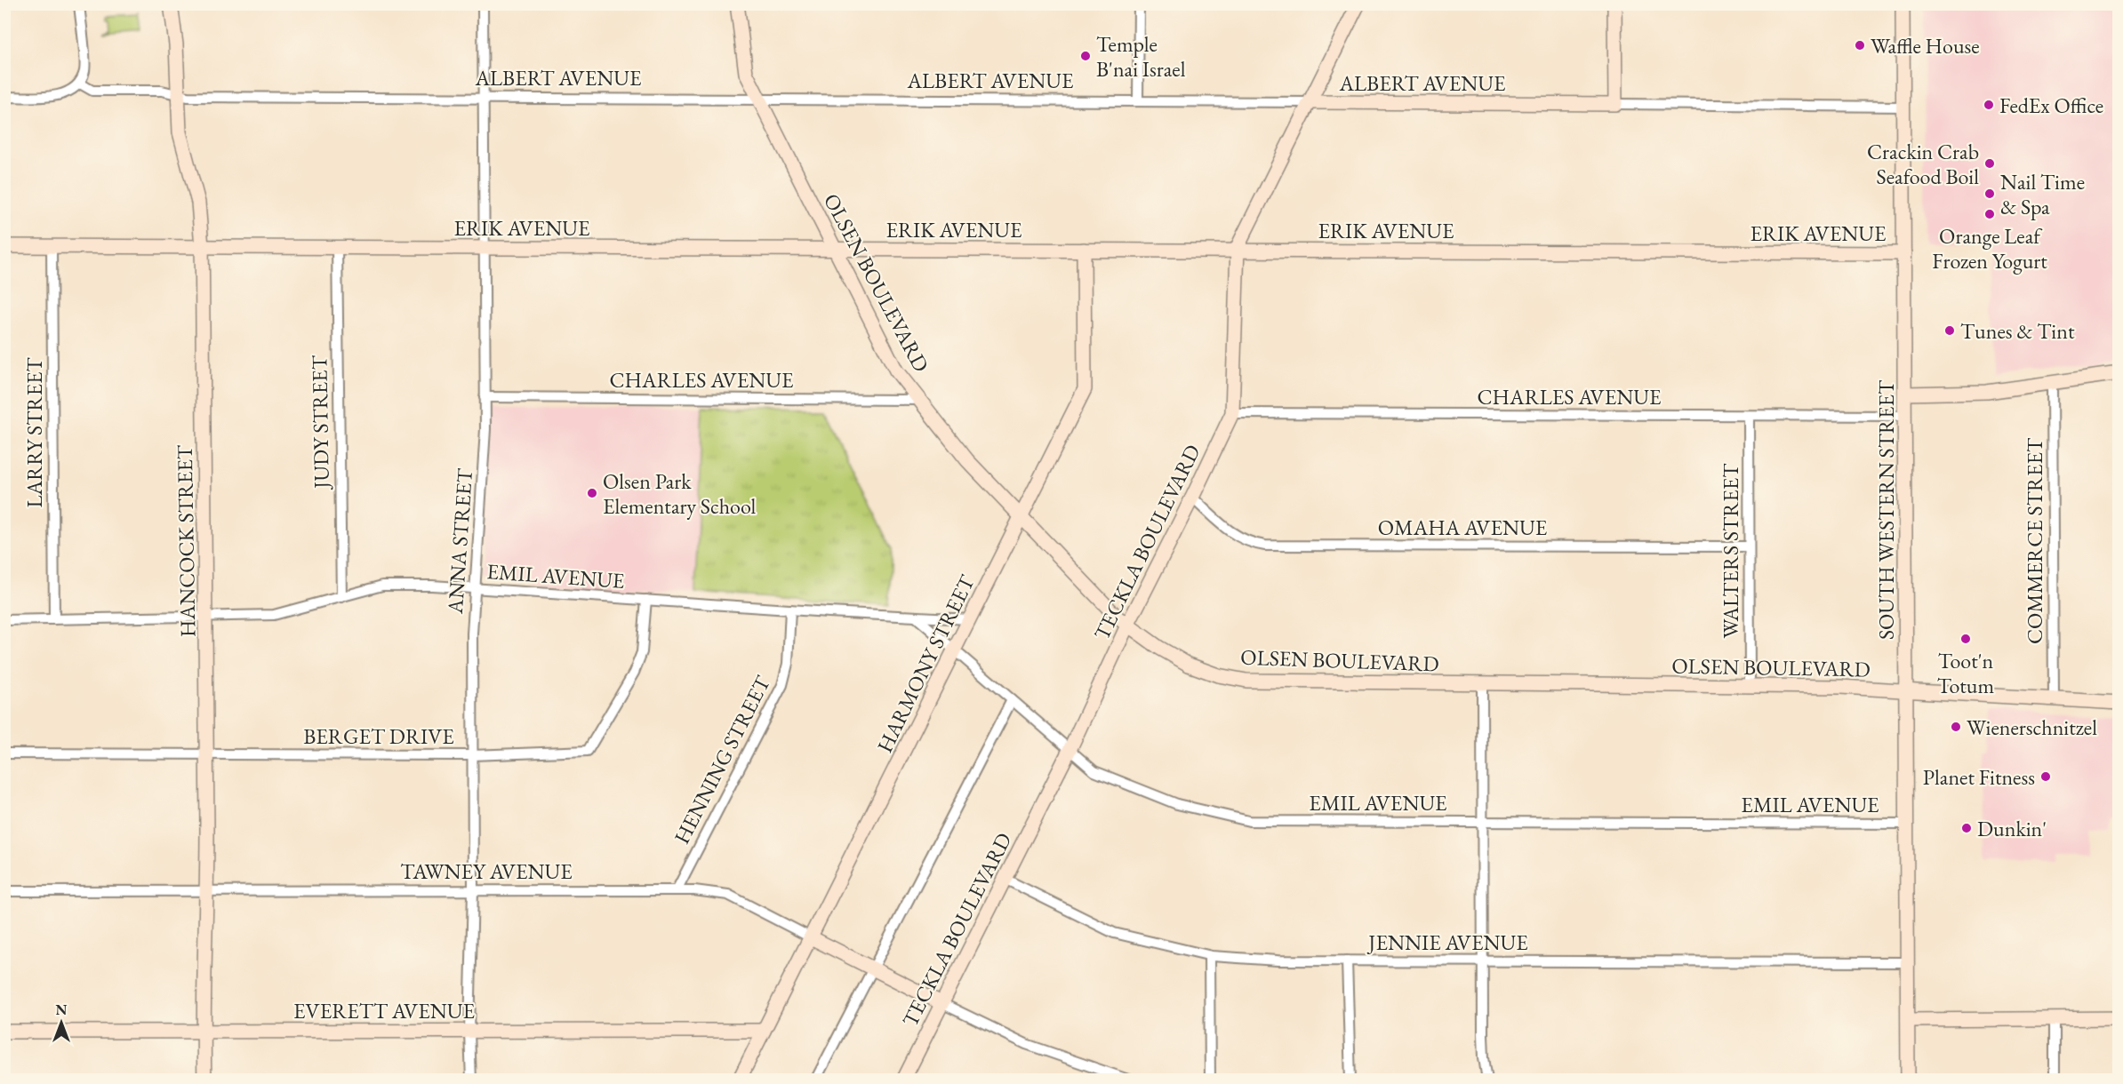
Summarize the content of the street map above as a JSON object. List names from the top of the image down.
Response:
{
  "streets": {
    "street": [
      "ALBERT AVENUE",
      "ERIK AVENUE",
      "OLSEN BOULEVARD",
      "CHARLES AVENUE",
      "JUDY STREET",
      "LARRY STREET",
      "SOUTH WESTERN STREET",
      "OMAHA AVENUE",
      "HANCOCK STREET",
      "ANNA STREET",
      "COMMERCE STREET",
      "TECKLA BOULEVARD",
      "WALTERS STREET",
      "EMIL AVENUE",
      "HARMONY STREET",
      "BERGET DRIVE",
      "HENNING STREET",
      "TAWNEY AVENUE",
      "JENNIE AVENUE",
      "EVERETT AVENUE"
    ]
  },
  "crossings": [
    ["ALBERT AVENUE", "OLSEN BOULEVARD"],
    ["ALBERT AVENUE", "SOUTH WESTERN STREET"],
    ["ALBERT AVENUE", "HANCOCK STREET"],
    ["ALBERT AVENUE", "ANNA STREET"],
    ["ALBERT AVENUE", "TECKLA BOULEVARD"],
    ["ERIK AVENUE", "OLSEN BOULEVARD"],
    ["ERIK AVENUE", "JUDY STREET"],
    ["ERIK AVENUE", "LARRY STREET"],
    ["ERIK AVENUE", "SOUTH WESTERN STREET"],
    ["ERIK AVENUE", "HANCOCK STREET"],
    ["ERIK AVENUE", "ANNA STREET"],
    ["ERIK AVENUE", "TECKLA BOULEVARD"],
    ["ERIK AVENUE", "HARMONY STREET"],
    ["OLSEN BOULEVARD", "CHARLES AVENUE"],
    ["OLSEN BOULEVARD", "SOUTH WESTERN STREET"],
    ["OLSEN BOULEVARD", "COMMERCE STREET"],
    ["OLSEN BOULEVARD", "TECKLA BOULEVARD"],
    ["OLSEN BOULEVARD", "WALTERS STREET"],
    ["OLSEN BOULEVARD", "HARMONY STREET"],
    ["CHARLES AVENUE", "SOUTH WESTERN STREET"],
    ["CHARLES AVENUE", "ANNA STREET"],
    ["CHARLES AVENUE", "TECKLA BOULEVARD"],
    ["CHARLES AVENUE", "WALTERS STREET"],
    ["JUDY STREET", "EMIL AVENUE"],
    ["LARRY STREET", "EMIL AVENUE"],
    ["SOUTH WESTERN STREET", "EMIL AVENUE"],
    ["SOUTH WESTERN STREET", "JENNIE AVENUE"],
    ["OMAHA AVENUE", "TECKLA BOULEVARD"],
    ["OMAHA AVENUE", "WALTERS STREET"],
    ["HANCOCK STREET", "EMIL AVENUE"],
    ["HANCOCK STREET", "BERGET DRIVE"],
    ["HANCOCK STREET", "TAWNEY AVENUE"],
    ["HANCOCK STREET", "EVERETT AVENUE"],
    ["ANNA STREET", "EMIL AVENUE"],
    ["ANNA STREET", "BERGET DRIVE"],
    ["ANNA STREET", "TAWNEY AVENUE"],
    ["ANNA STREET", "EVERETT AVENUE"],
    ["TECKLA BOULEVARD", "EMIL AVENUE"],
    ["TECKLA BOULEVARD", "TAWNEY AVENUE"],
    ["TECKLA BOULEVARD", "JENNIE AVENUE"],
    ["EMIL AVENUE", "HARMONY STREET"],
    ["EMIL AVENUE", "BERGET DRIVE"],
    ["EMIL AVENUE", "HENNING STREET"],
    ["HARMONY STREET", "TAWNEY AVENUE"],
    ["HARMONY STREET", "EVERETT AVENUE"],
    ["HENNING STREET", "TAWNEY AVENUE"]
  ],
  "places": [
    "Waffle House",
    "Temple B'nai Israel",
    "FedEx Office",
    "Crackin Crab Seafood Boil",
    "Nail Time & Spa",
    "Orange Leaf Frozen Yogurt",
    "Tunes & Tint",
    "Olsen Park Elementary School",
    "Toot'n Totum",
    "Wienerschnitzel",
    "Planet Fitness",
    "Dunkin'"
  ],
  "north": "top"
}
